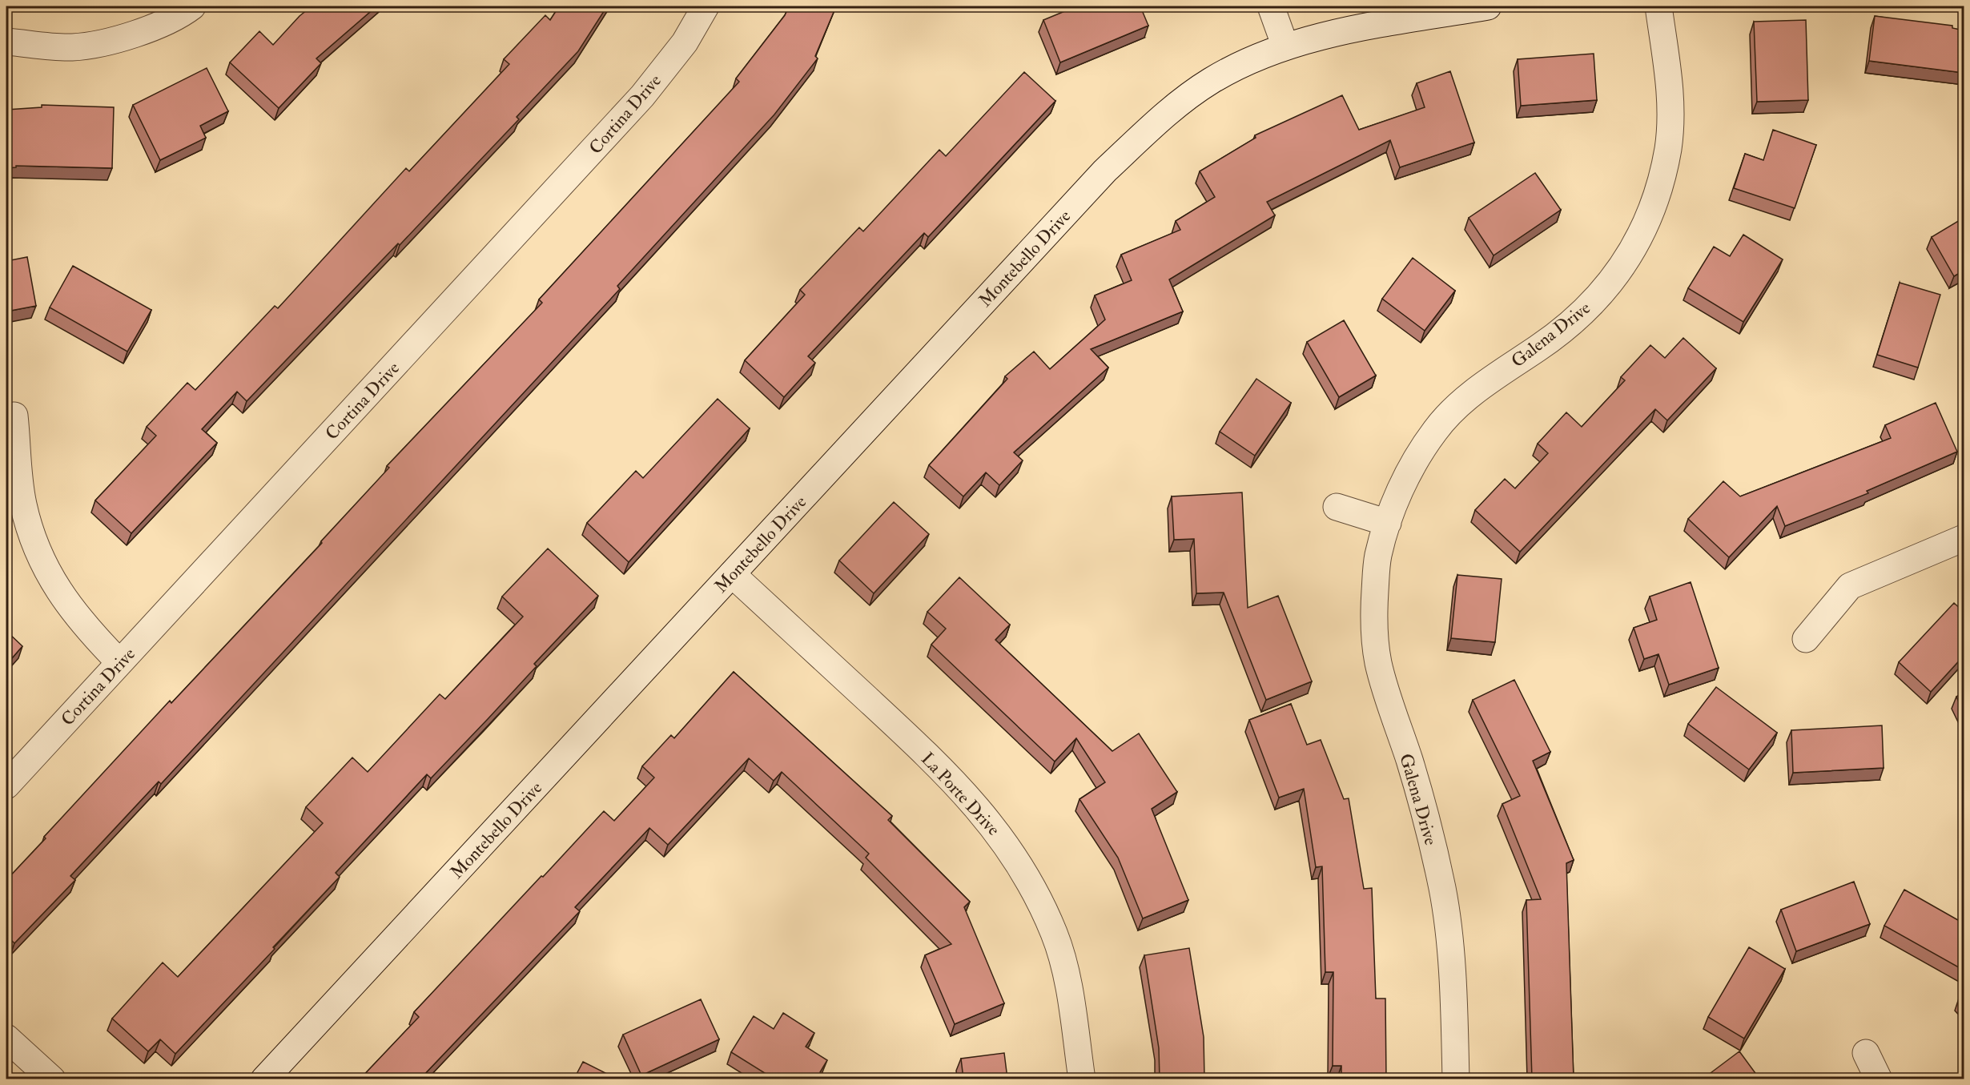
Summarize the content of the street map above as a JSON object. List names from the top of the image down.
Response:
{
  "streets": {
    "street": [
      "Cortina Drive",
      "Montebello Drive",
      "Galena Drive",
      "La Porte Drive"
    ]
  },
  "crossings": [
    ["Montebello Drive", "La Porte Drive"]
  ]
}
